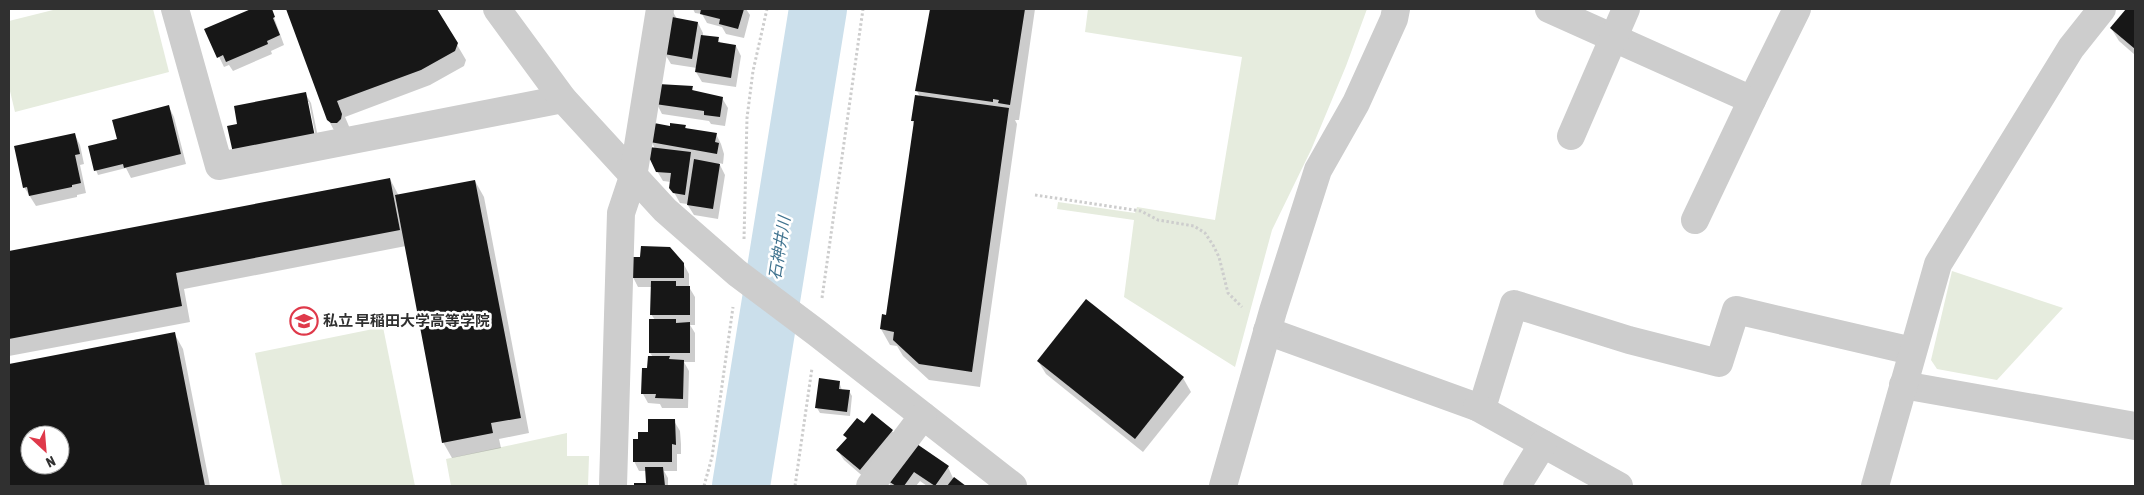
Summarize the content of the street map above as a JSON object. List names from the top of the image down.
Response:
{
  "water": ["石神井川"],
  "places": {
    "school or university": ["私立 早稲田大学高等学院"]
  },
  "north": "bottom right"
}
